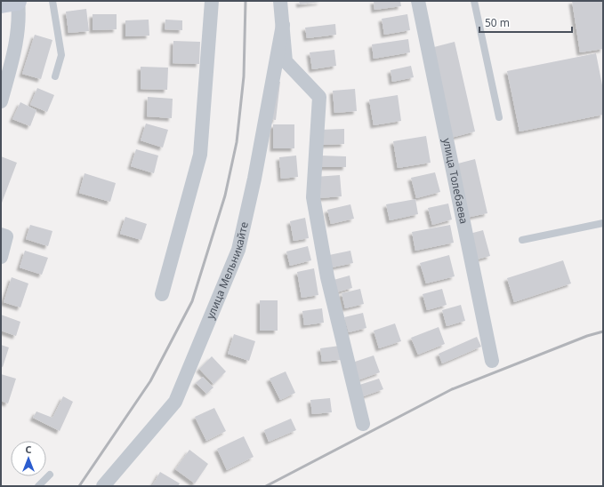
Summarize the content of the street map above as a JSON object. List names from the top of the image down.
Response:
{
  "streets": {
    "street": ["улица Толебаева", "улица Мельникайте"]
  },
  "scale_bar": "50 m",
  "north": "top"
}
